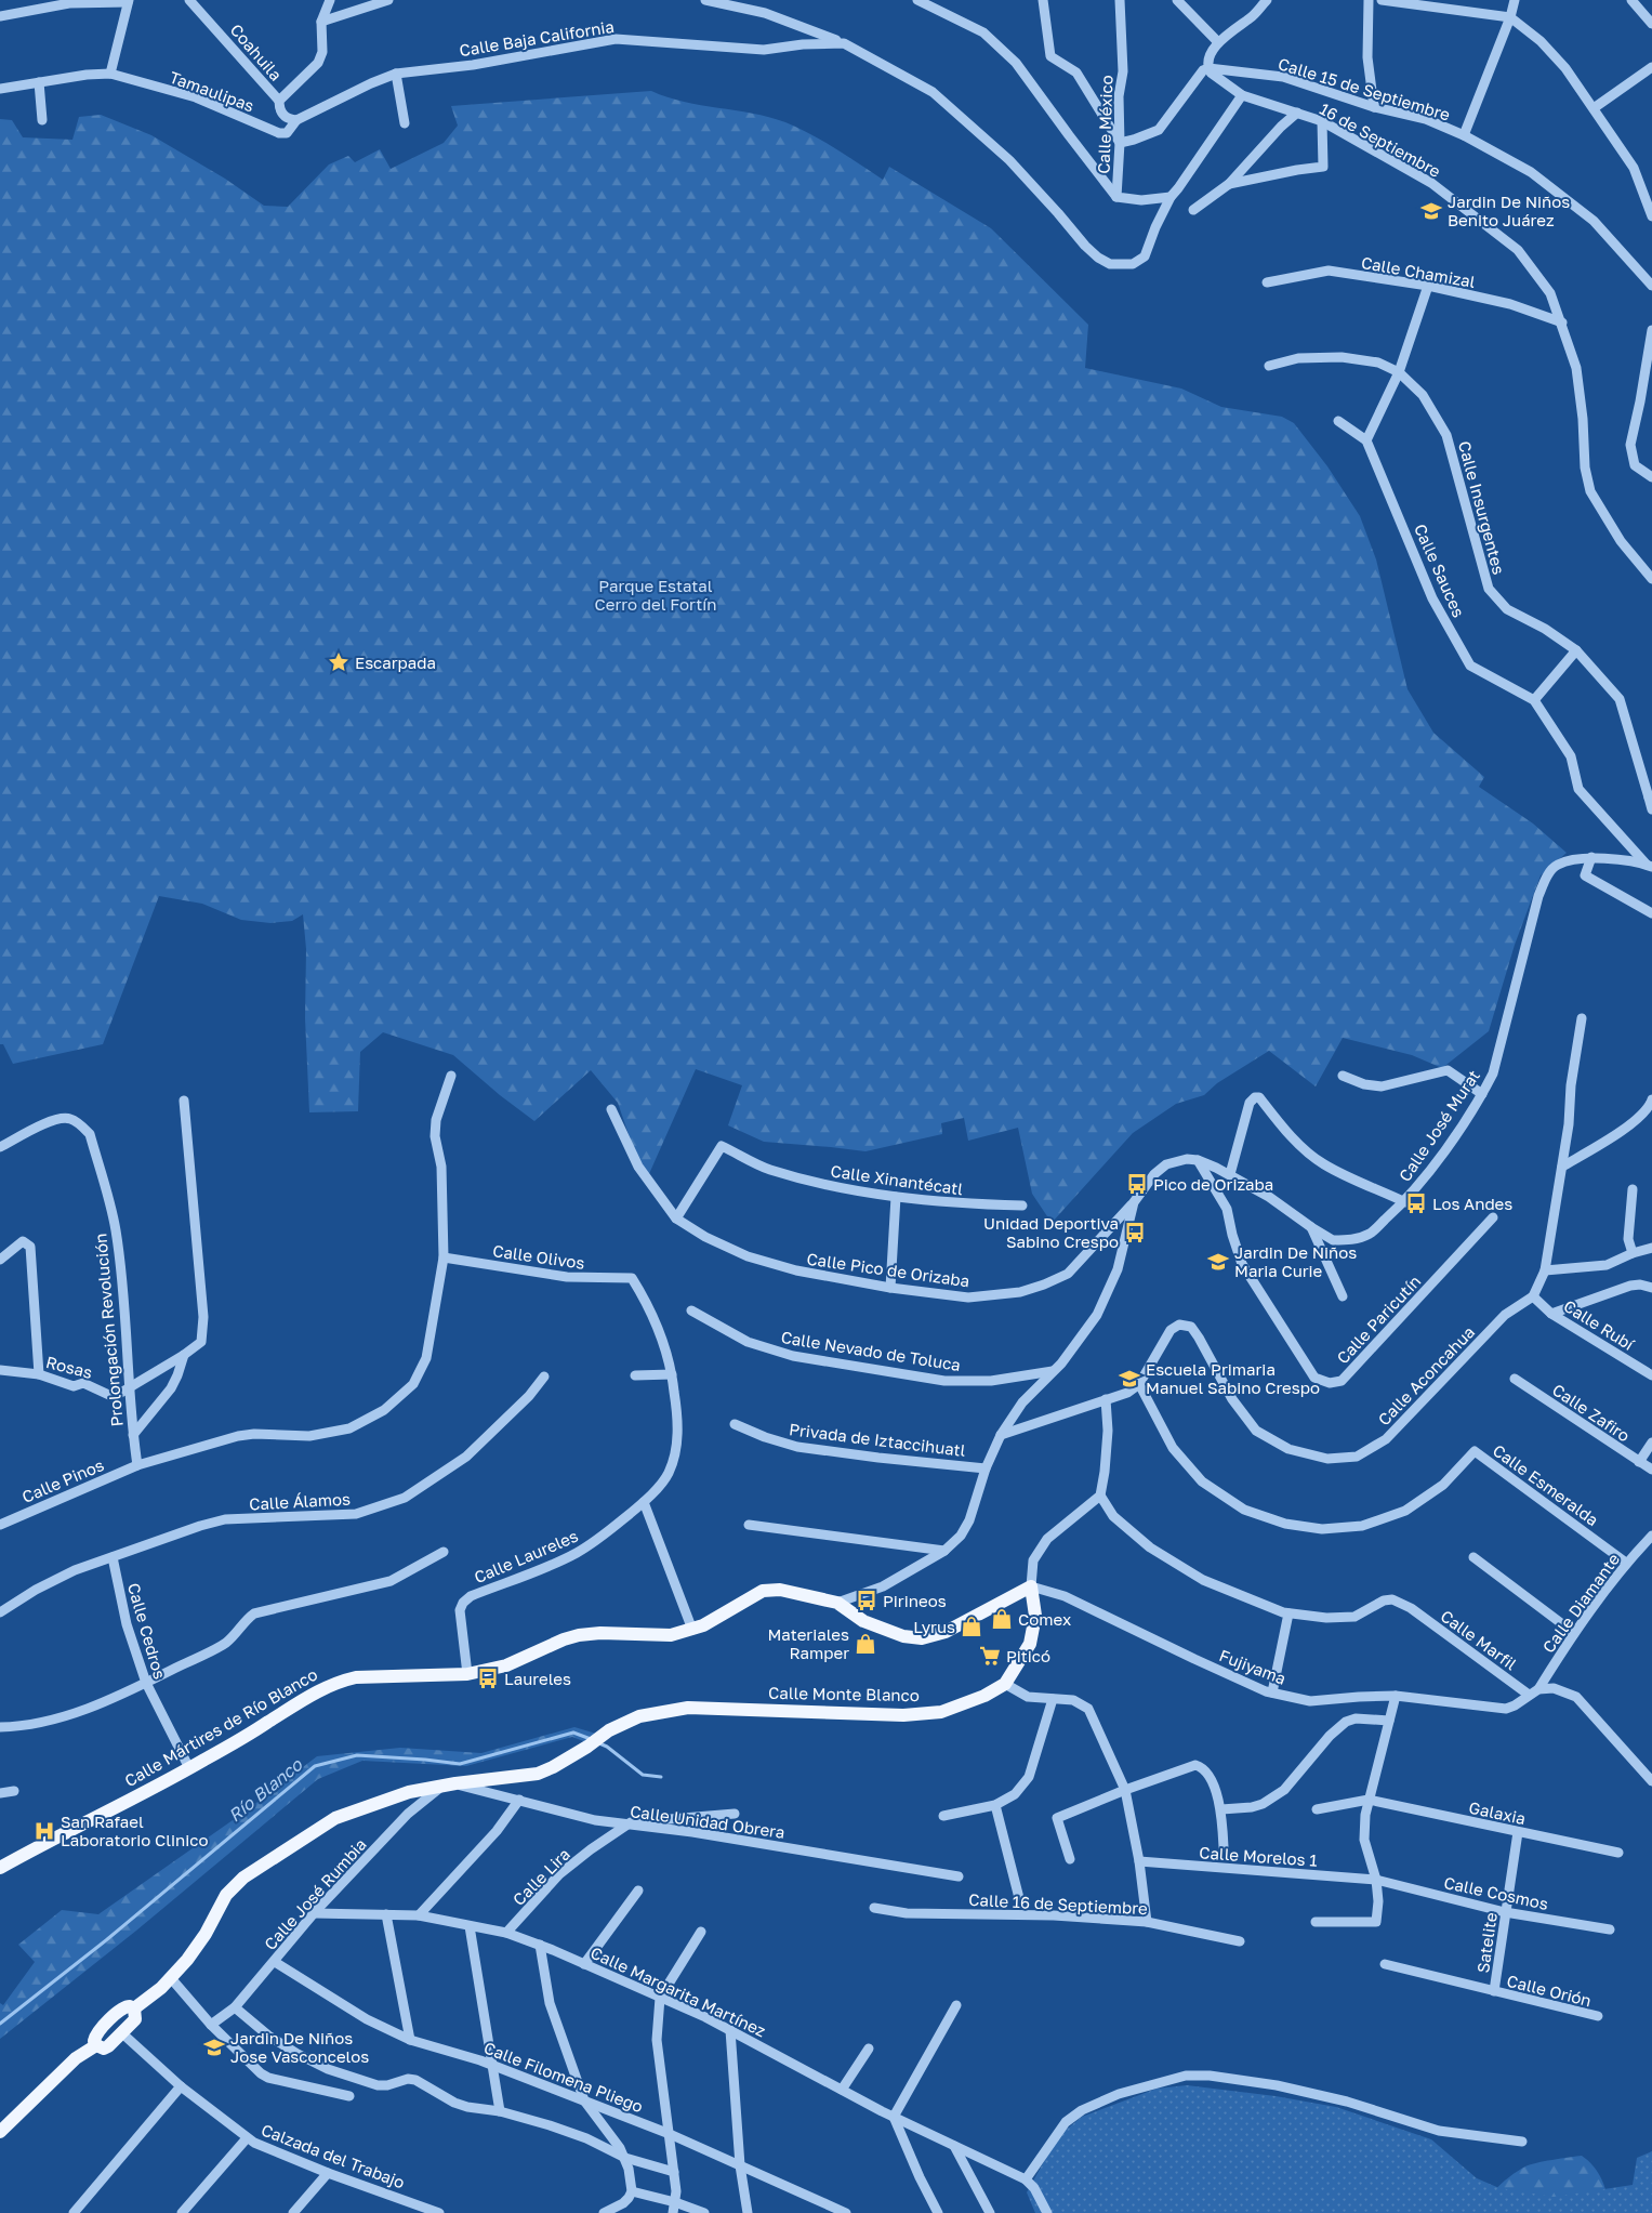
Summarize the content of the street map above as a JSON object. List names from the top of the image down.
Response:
{
  "streets": {
    "main road": ["Calle Monte Blanco", "Calle Mártires de Río Blanco"],
    "street": [
      "Calle Baja California",
      "Coahuila",
      "Calle 15 de Septiembre",
      "Tamaulipas",
      "Calle México",
      "16 de Septiembre",
      "Calle Chamizal",
      "Calle Insurgentes",
      "Calle Sauces",
      "Calle José Murat",
      "Calle Xinantécatl",
      "Calle Olivos",
      "Calle Pico de Orizaba",
      "Calle Paricutín",
      "Calle Rubí",
      "Prolongación Revolución",
      "Calle Nevado de Toluca",
      "Rosas",
      "Calle Aconcahua",
      "Calle Zafiro",
      "Privada de Iztaccihuatl",
      "Calle Pinos",
      "Calle Esmeralda",
      "Calle Álamos",
      "Calle Laureles",
      "Calle Diamante",
      "Calle Cedros",
      "Calle Marfil",
      "Fujiyama",
      "Galaxia",
      "Calle Unidad Obrera",
      "Calle Morelos 1",
      "Calle Lira",
      "Calle Cosmos",
      "Calle José Rumbia",
      "Calle 16 de Septiembre",
      "Satelite",
      "Calle Orión",
      "Calle Margarita Martínez",
      "Calle Filomena Pliego",
      "Calzada del Trabajo"
    ]
  },
  "crossings": [
    ["Calle Baja California", "Coahuila"],
    ["Calle Baja California", "Tamaulipas"],
    ["Coahuila", "Tamaulipas"],
    ["Calle 15 de Septiembre", "16 de Septiembre"],
    ["16 de Septiembre", "Calle Chamizal"],
    ["Calle Sauces", "Calle José Murat"],
    ["Calle José Murat", "Calle Pico de Orizaba"],
    ["Calle José Murat", "Calle Paricutín"],
    ["Calle Xinantécatl", "Calle Pico de Orizaba"],
    ["Calle Olivos", "Calle Pinos"],
    ["Calle Olivos", "Calle Laureles"],
    ["Calle Pico de Orizaba", "Calle Paricutín"],
    ["Calle Pico de Orizaba", "Calle Nevado de Toluca"],
    ["Calle Pico de Orizaba", "Privada de Iztaccihuatl"],
    ["Calle Pico de Orizaba", "Calle Mártires de Río Blanco"],
    ["Calle Rubí", "Calle Aconcahua"],
    ["Prolongación Revolución", "Rosas"],
    ["Prolongación Revolución", "Calle Pinos"],
    ["Calle Aconcahua", "Calle Esmeralda"],
    ["Calle Esmeralda", "Calle Diamante"],
    ["Calle Álamos", "Calle Cedros"],
    ["Calle Laureles", "Calle Mártires de Río Blanco"],
    ["Calle Diamante", "Calle Marfil"],
    ["Calle Diamante", "Fujiyama"],
    ["Calle Cedros", "Calle Mártires de Río Blanco"],
    ["Calle Marfil", "Fujiyama"],
    ["Fujiyama", "Calle Monte Blanco"],
    ["Calle Monte Blanco", "Calle Unidad Obrera"],
    ["Calle Monte Blanco", "Calle José Rumbia"],
    ["Galaxia", "Satelite"],
    ["Calle Unidad Obrera", "Calle Lira"],
    ["Calle Unidad Obrera", "Calle José Rumbia"],
    ["Calle Morelos 1", "Calle Cosmos"],
    ["Calle Lira", "Calle Margarita Martínez"],
    ["Calle Cosmos", "Satelite"],
    ["Calle José Rumbia", "Calle Margarita Martínez"],
    ["Calle José Rumbia", "Calle Filomena Pliego"],
    ["Satelite", "Calle Orión"]
  ],
  "water": ["Río Blanco"],
  "parks": ["Parque Estatal Cerro del Fortín"],
  "places": {
    "school or university": [
      "Jardin De Niños Benito Juárez",
      "Jardin De Niños Maria Curie",
      "Escuela Primaria Manuel Sabino Crespo",
      "Jardin De Niños Jose Vasconcelos"
    ],
    "place": ["Escarpada"],
    "bus stop": [
      "Pico de Orizaba",
      "Los Andes",
      "Unidad Deportiva Sabino Crespo",
      "Pirineos",
      "Laureles"
    ],
    "shop": ["Comex", "Lyrus", "Materiales Ramper"],
    "supermarket": ["Piticó"],
    "hospital": ["San Rafael Laboratorio Clinico"]
  }
}
